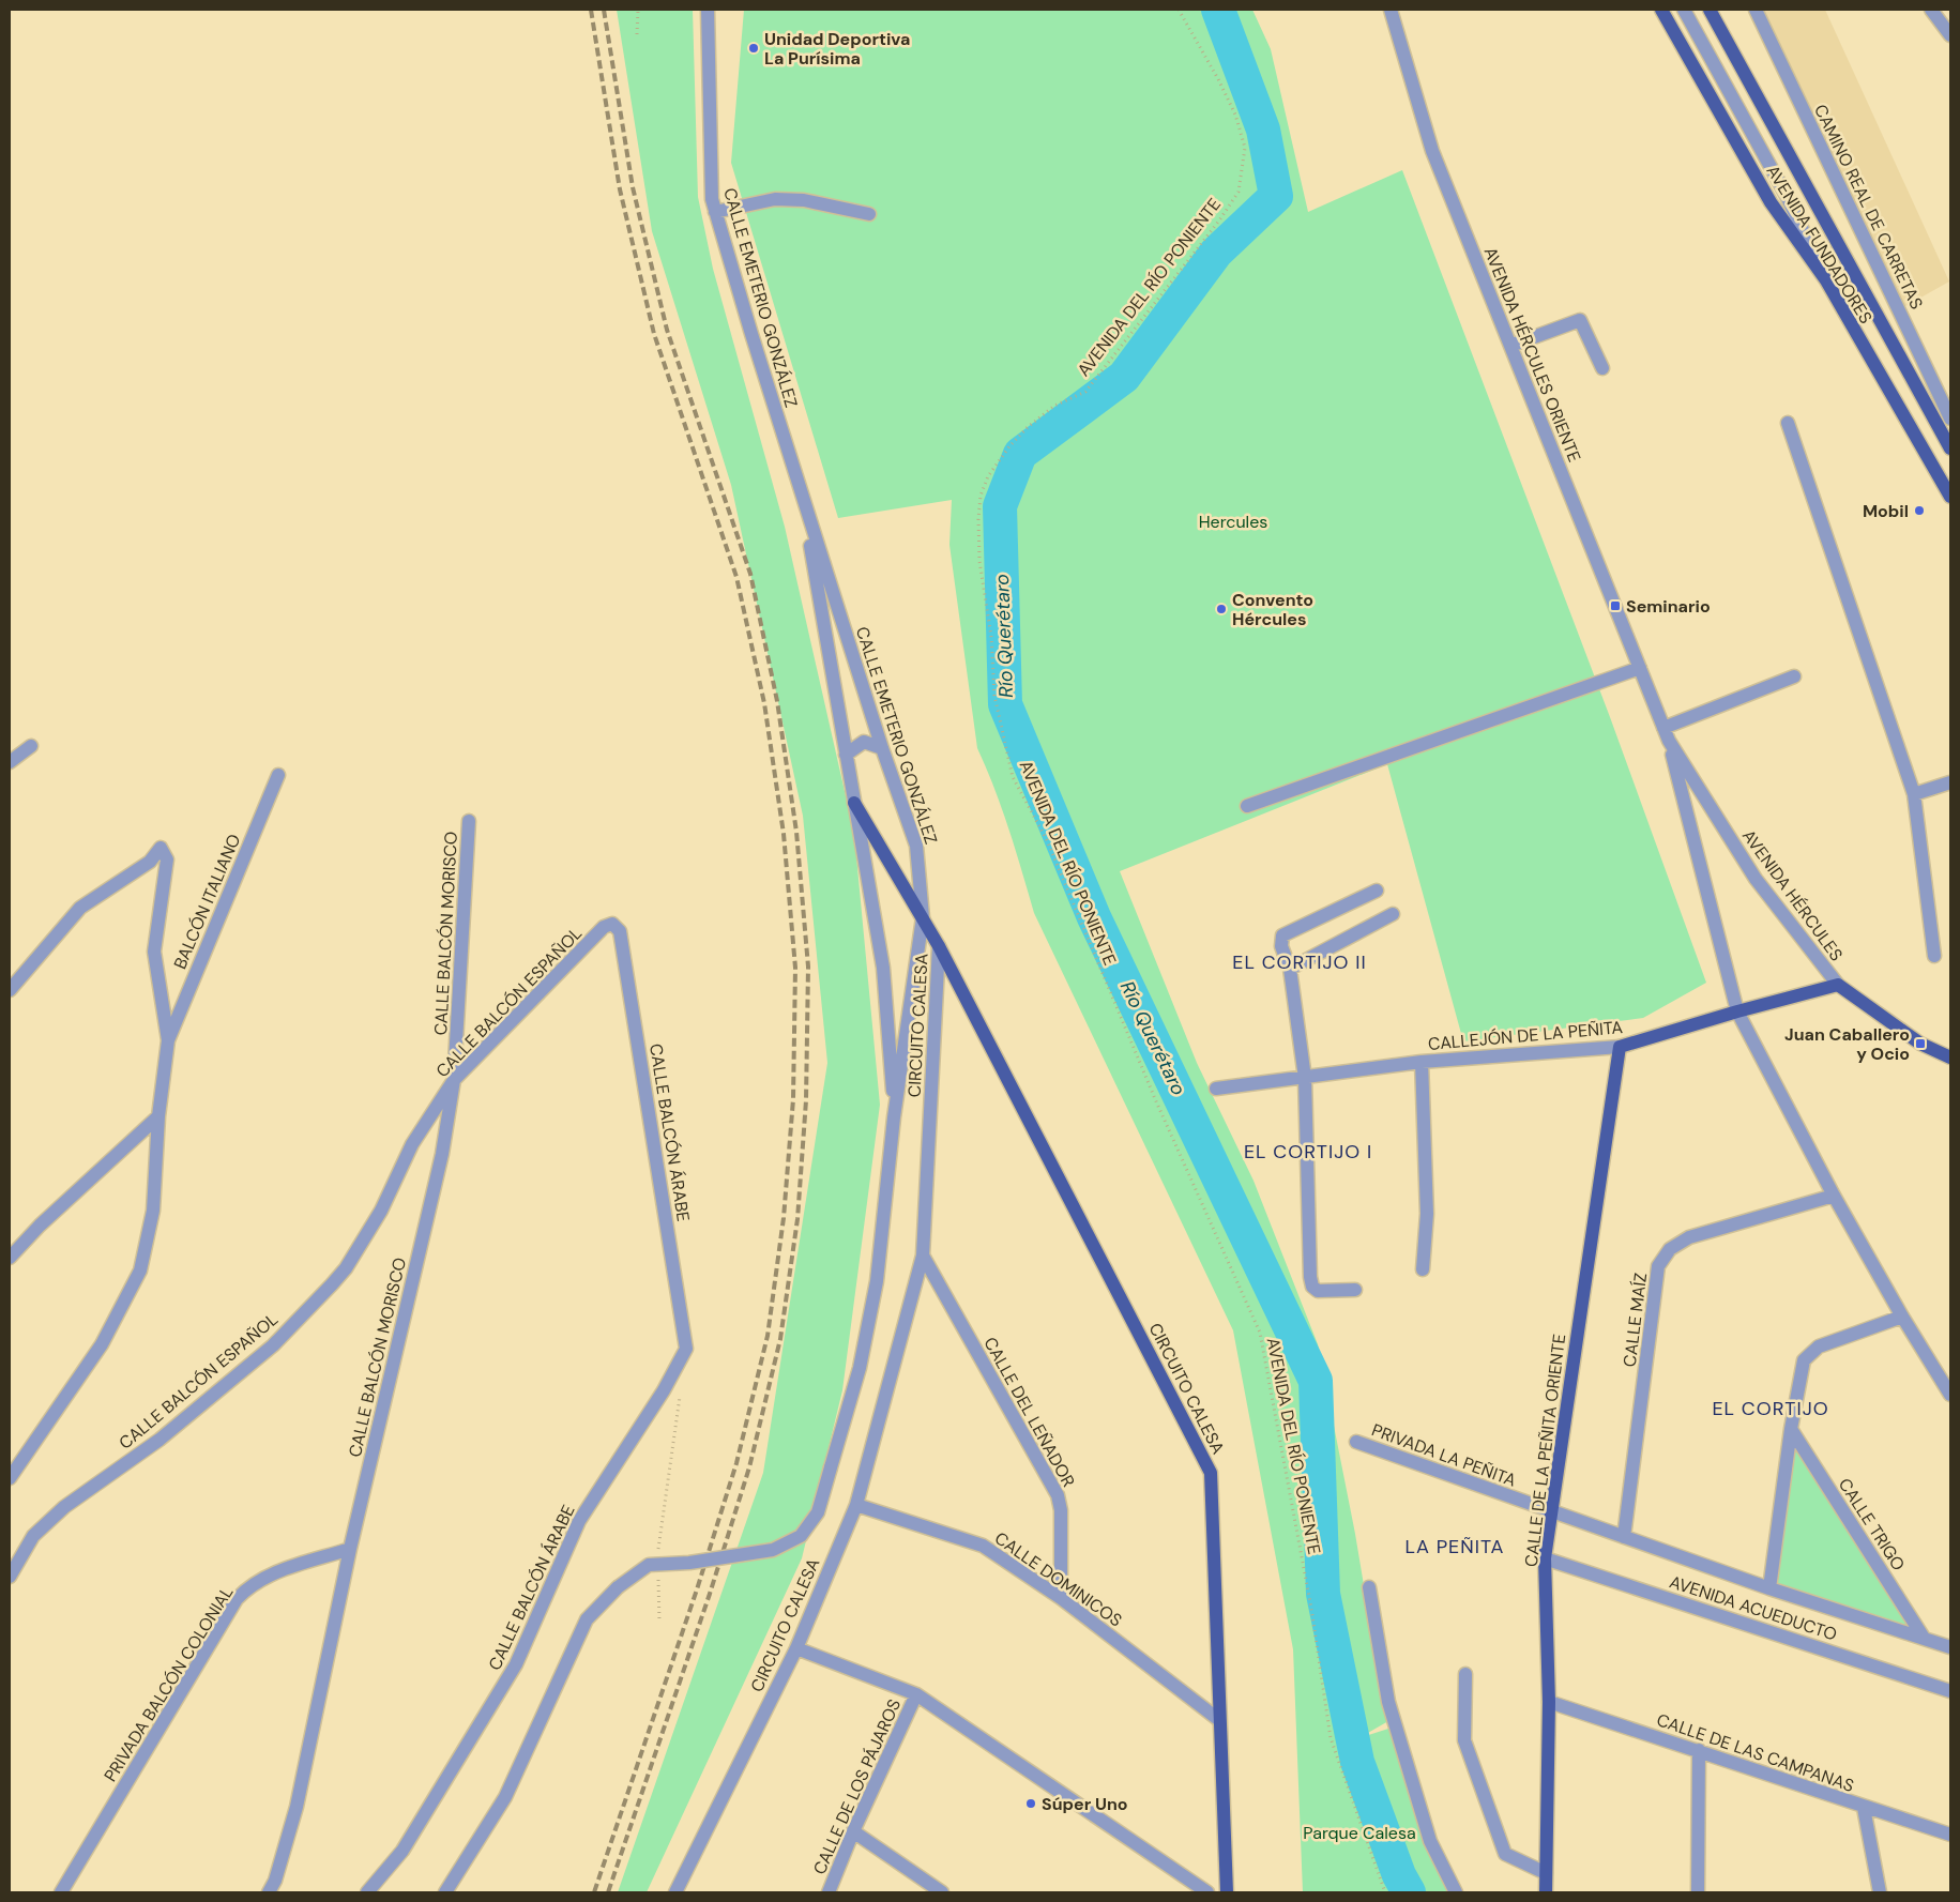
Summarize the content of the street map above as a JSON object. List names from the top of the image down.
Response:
{
  "streets": {
    "main road": [
      "AVENIDA FUNDADORES",
      "AVENIDA HÉRCULES",
      "CIRCUITO CALESA",
      "CALLEJÓN DE LA PEÑITA",
      "CALLE DE LA PEÑITA ORIENTE"
    ],
    "street": [
      "CAMINO REAL DE CARRETAS",
      "CALLE EMETERIO GONZÁLEZ",
      "AVENIDA HÉRCULES ORIENTE",
      "BALCÓN ITALIANO",
      "CALLE BALCÓN MORISCO",
      "CALLE BALCÓN ESPAÑOL",
      "CALLE BALCÓN ÁRABE",
      "CALLE MAÍZ",
      "CALLE DEL LEÑADOR",
      "PRIVADA LA PEÑITA",
      "CALLE TRIGO",
      "CALLE DOMINICOS",
      "AVENIDA ACUEDUCTO",
      "PRIVADA BALCÓN COLONIAL",
      "CALLE DE LAS CAMPANAS",
      "CALLE DE LOS PÁJAROS"
    ],
    "path": ["AVENIDA DEL RÍO PONIENTE"]
  },
  "crossings": [
    ["CALLE EMETERIO GONZÁLEZ", "CIRCUITO CALESA"],
    ["AVENIDA HÉRCULES ORIENTE", "AVENIDA HÉRCULES"],
    ["AVENIDA HÉRCULES", "CALLEJÓN DE LA PEÑITA"],
    ["CALLE BALCÓN MORISCO", "CALLE BALCÓN ESPAÑOL"],
    ["CALLE BALCÓN MORISCO", "PRIVADA BALCÓN COLONIAL"],
    ["CALLE BALCÓN ESPAÑOL", "CALLE BALCÓN ÁRABE"],
    ["CIRCUITO CALESA", "CALLE DEL LEÑADOR"],
    ["CIRCUITO CALESA", "CALLE DOMINICOS"],
    ["CALLEJÓN DE LA PEÑITA", "CALLE DE LA PEÑITA ORIENTE"],
    ["CALLE MAÍZ", "AVENIDA ACUEDUCTO"],
    ["CALLE DEL LEÑADOR", "CALLE DOMINICOS"],
    ["CALLE DE LA PEÑITA ORIENTE", "PRIVADA LA PEÑITA"],
    ["CALLE DE LA PEÑITA ORIENTE", "AVENIDA ACUEDUCTO"],
    ["CALLE DE LA PEÑITA ORIENTE", "CALLE DE LAS CAMPANAS"],
    ["PRIVADA LA PEÑITA", "AVENIDA ACUEDUCTO"],
    ["CALLE TRIGO", "AVENIDA ACUEDUCTO"]
  ],
  "districts": [
    "EL CORTIJO II",
    "EL CORTIJO I",
    "EL CORTIJO",
    "LA PEÑITA"
  ],
  "water": ["Río Querétaro"],
  "parks": ["Hercules", "Parque Calesa"],
  "places": {
    "other": [
      "Unidad Deportiva La Purísima",
      "Mobil",
      "Convento Hércules",
      "Súper Uno"
    ],
    "transit": ["Seminario", "Juan Caballero y Ocio"]
  }
}
